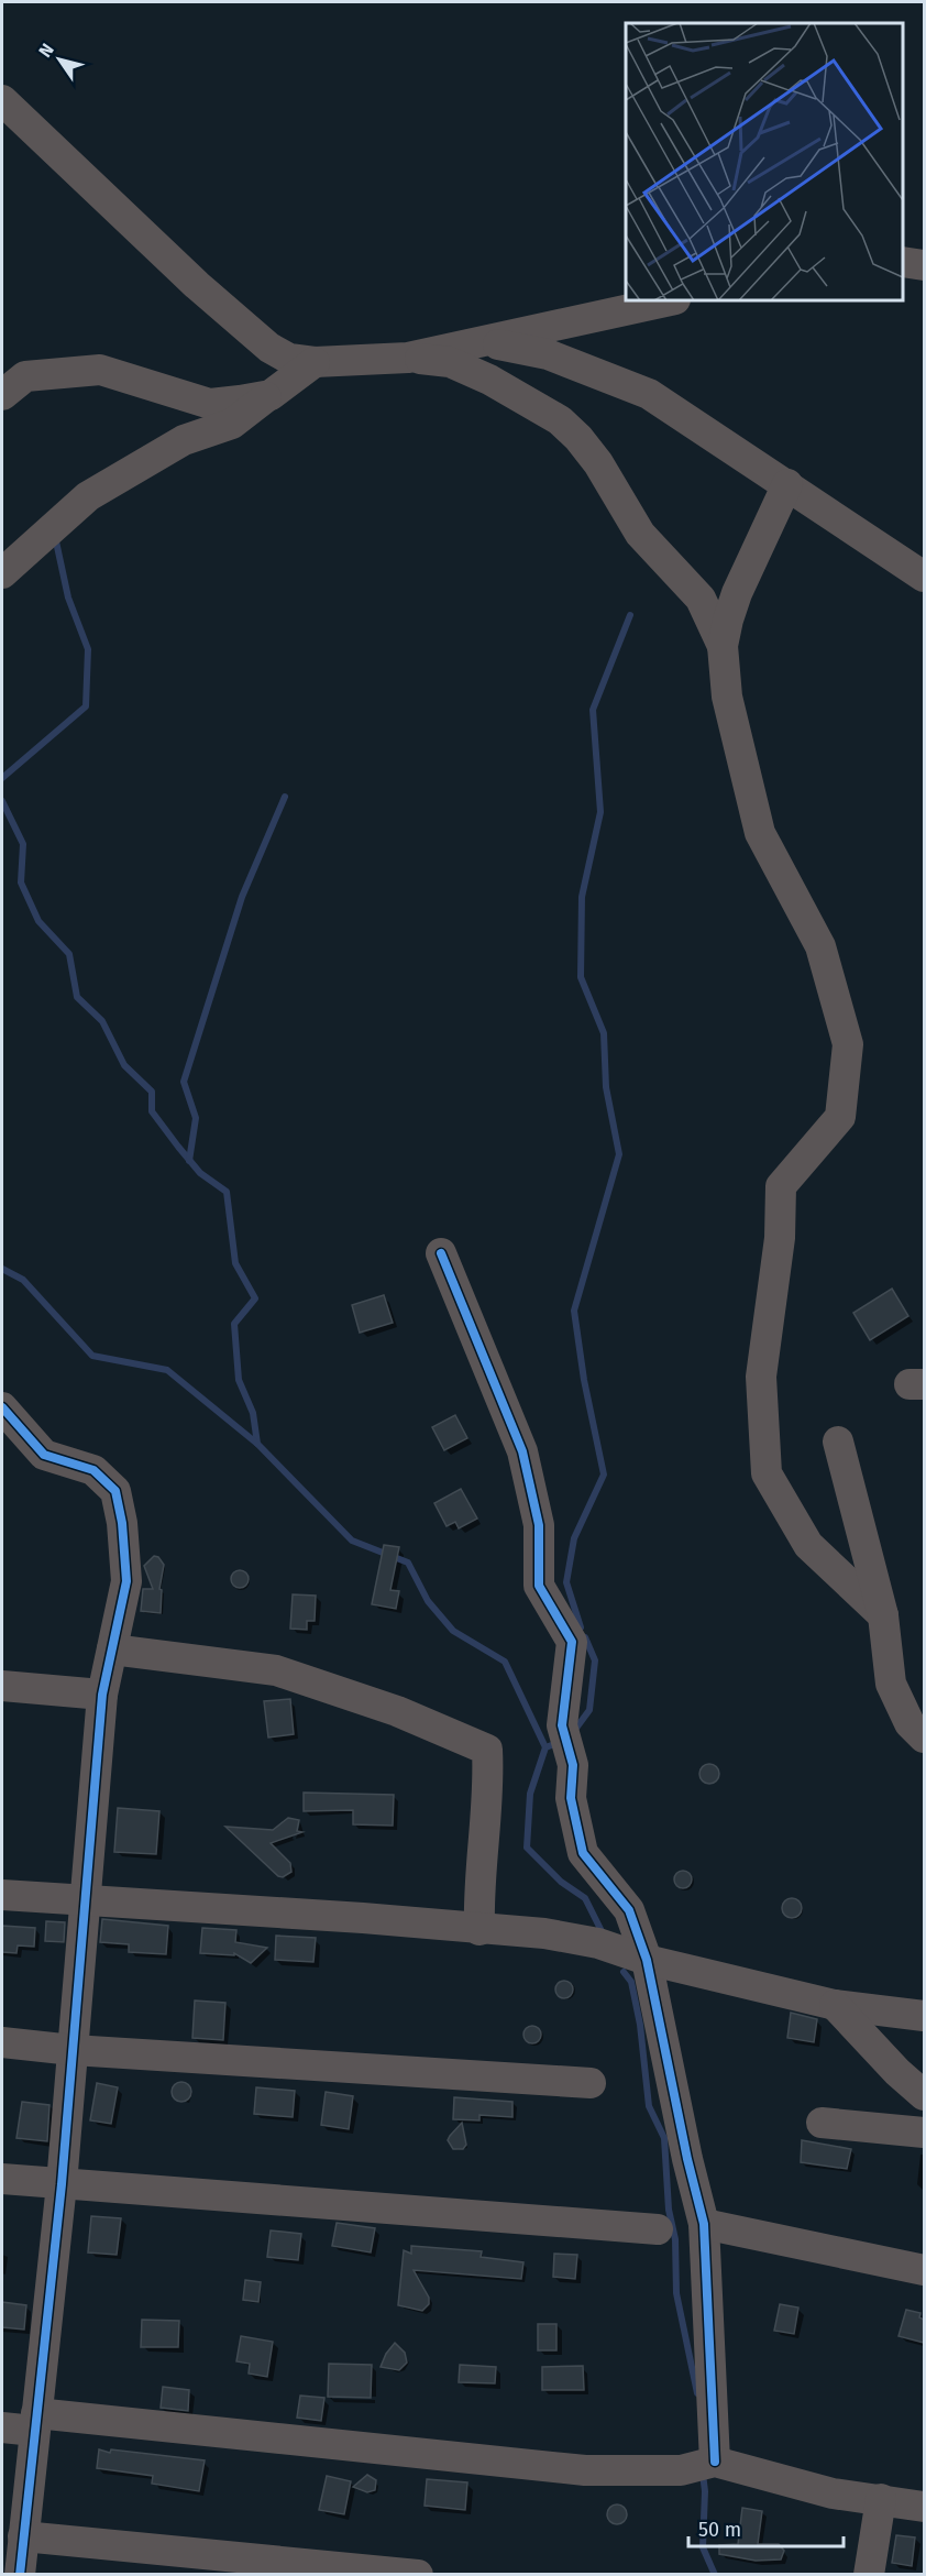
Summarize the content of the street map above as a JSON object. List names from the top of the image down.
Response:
{
  "scale_bar": "50 m",
  "north": "top left"
}
